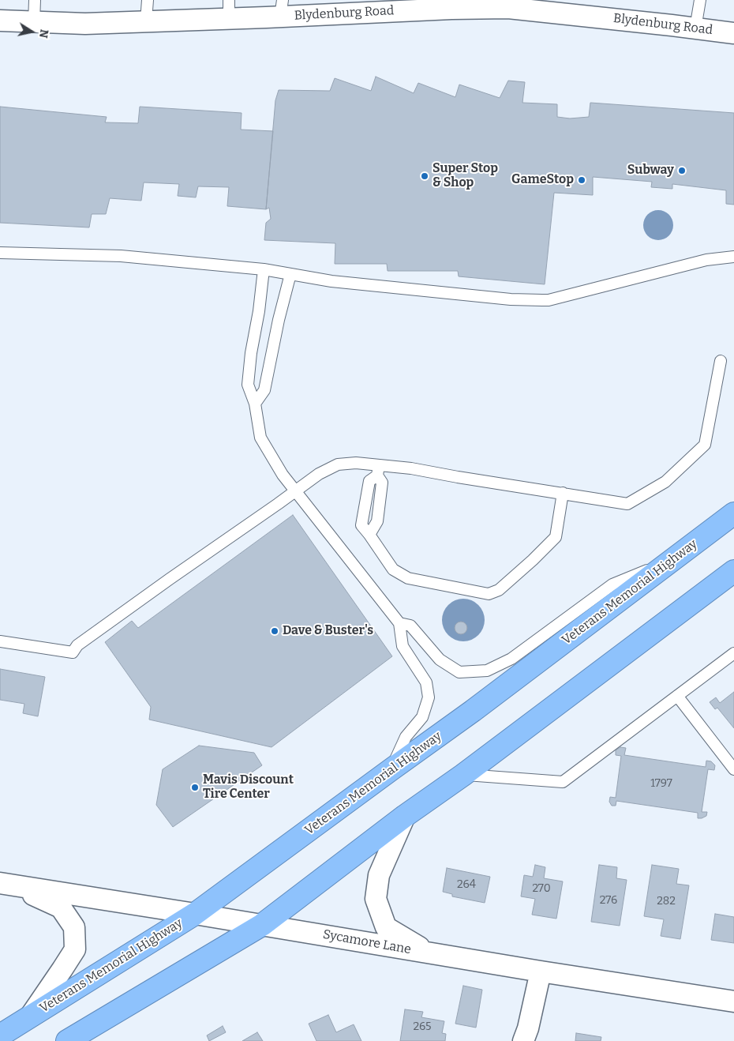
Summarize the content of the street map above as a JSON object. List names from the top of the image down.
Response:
{
  "streets": {
    "highway": ["Veterans Memorial Highway"],
    "street": ["Blydenburg Road", "Sycamore Lane"]
  },
  "crossings": [
    ["Veterans Memorial Highway", "Sycamore Lane"]
  ],
  "places": [
    "Subway",
    "Super Stop & Shop",
    "GameStop",
    "Dave & Buster's",
    "Mavis Discount Tire Center"
  ],
  "house_numbers": [
    "1797",
    "264",
    "270",
    "276",
    "282",
    "265"
  ],
  "north": "right"
}
